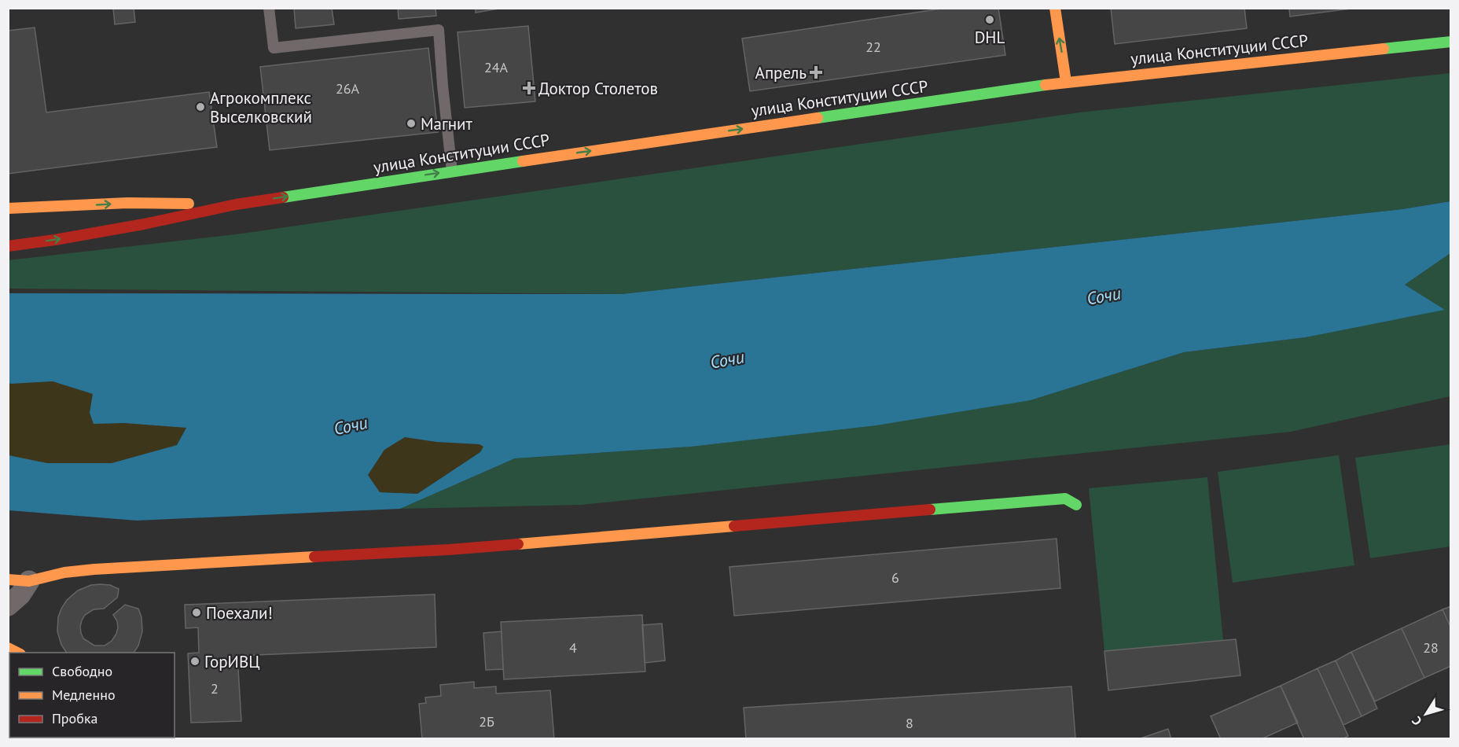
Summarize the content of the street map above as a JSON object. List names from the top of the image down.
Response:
{
  "streets": {
    "main road": ["улица Конституции СССР"]
  },
  "one_way": ["улица Конституции СССР"],
  "water": ["Сочи"],
  "places": {
    "other": [
      "DHL",
      "Агрокомплекс Выселковский",
      "Магнит",
      "Поехали!",
      "ГорИВЦ"
    ],
    "health": ["Апрель", "Доктор Столетов"]
  },
  "house_numbers": [
    "22",
    "24А",
    "26А",
    "6",
    "4",
    "28",
    "2",
    "2Б",
    "8"
  ],
  "legend": ["Свободно", "Медленно", "Пробка"],
  "north": "bottom left"
}
